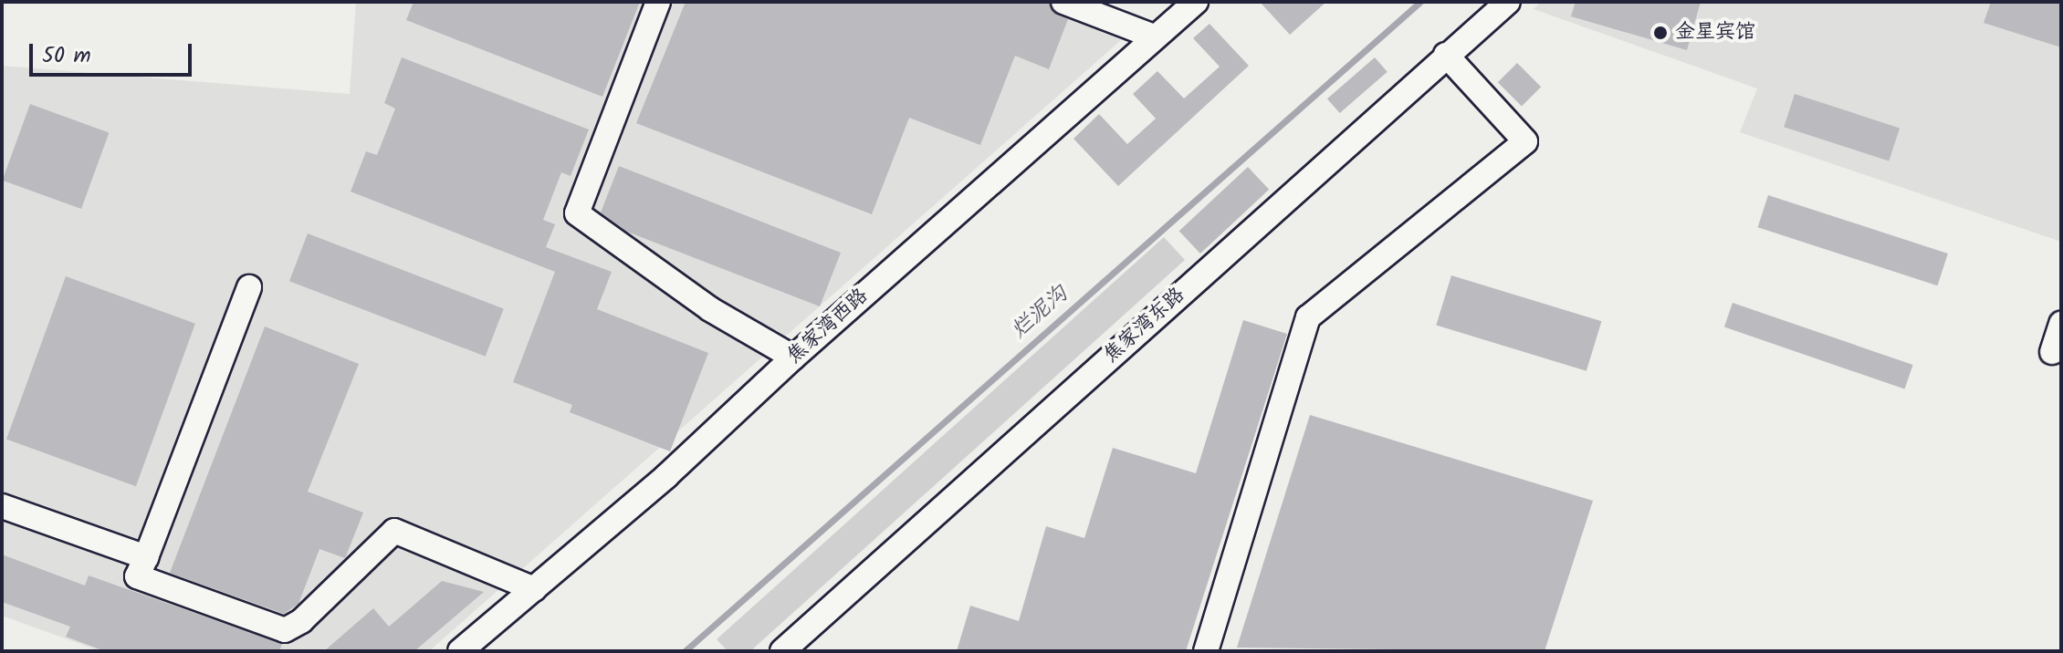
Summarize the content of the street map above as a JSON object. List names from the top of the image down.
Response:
{
  "streets": {
    "street": ["焦家湾东路", "焦家湾西路"]
  },
  "water": ["烂泥沟"],
  "places": ["金星宾馆"],
  "scale_bar": "50 m"
}
